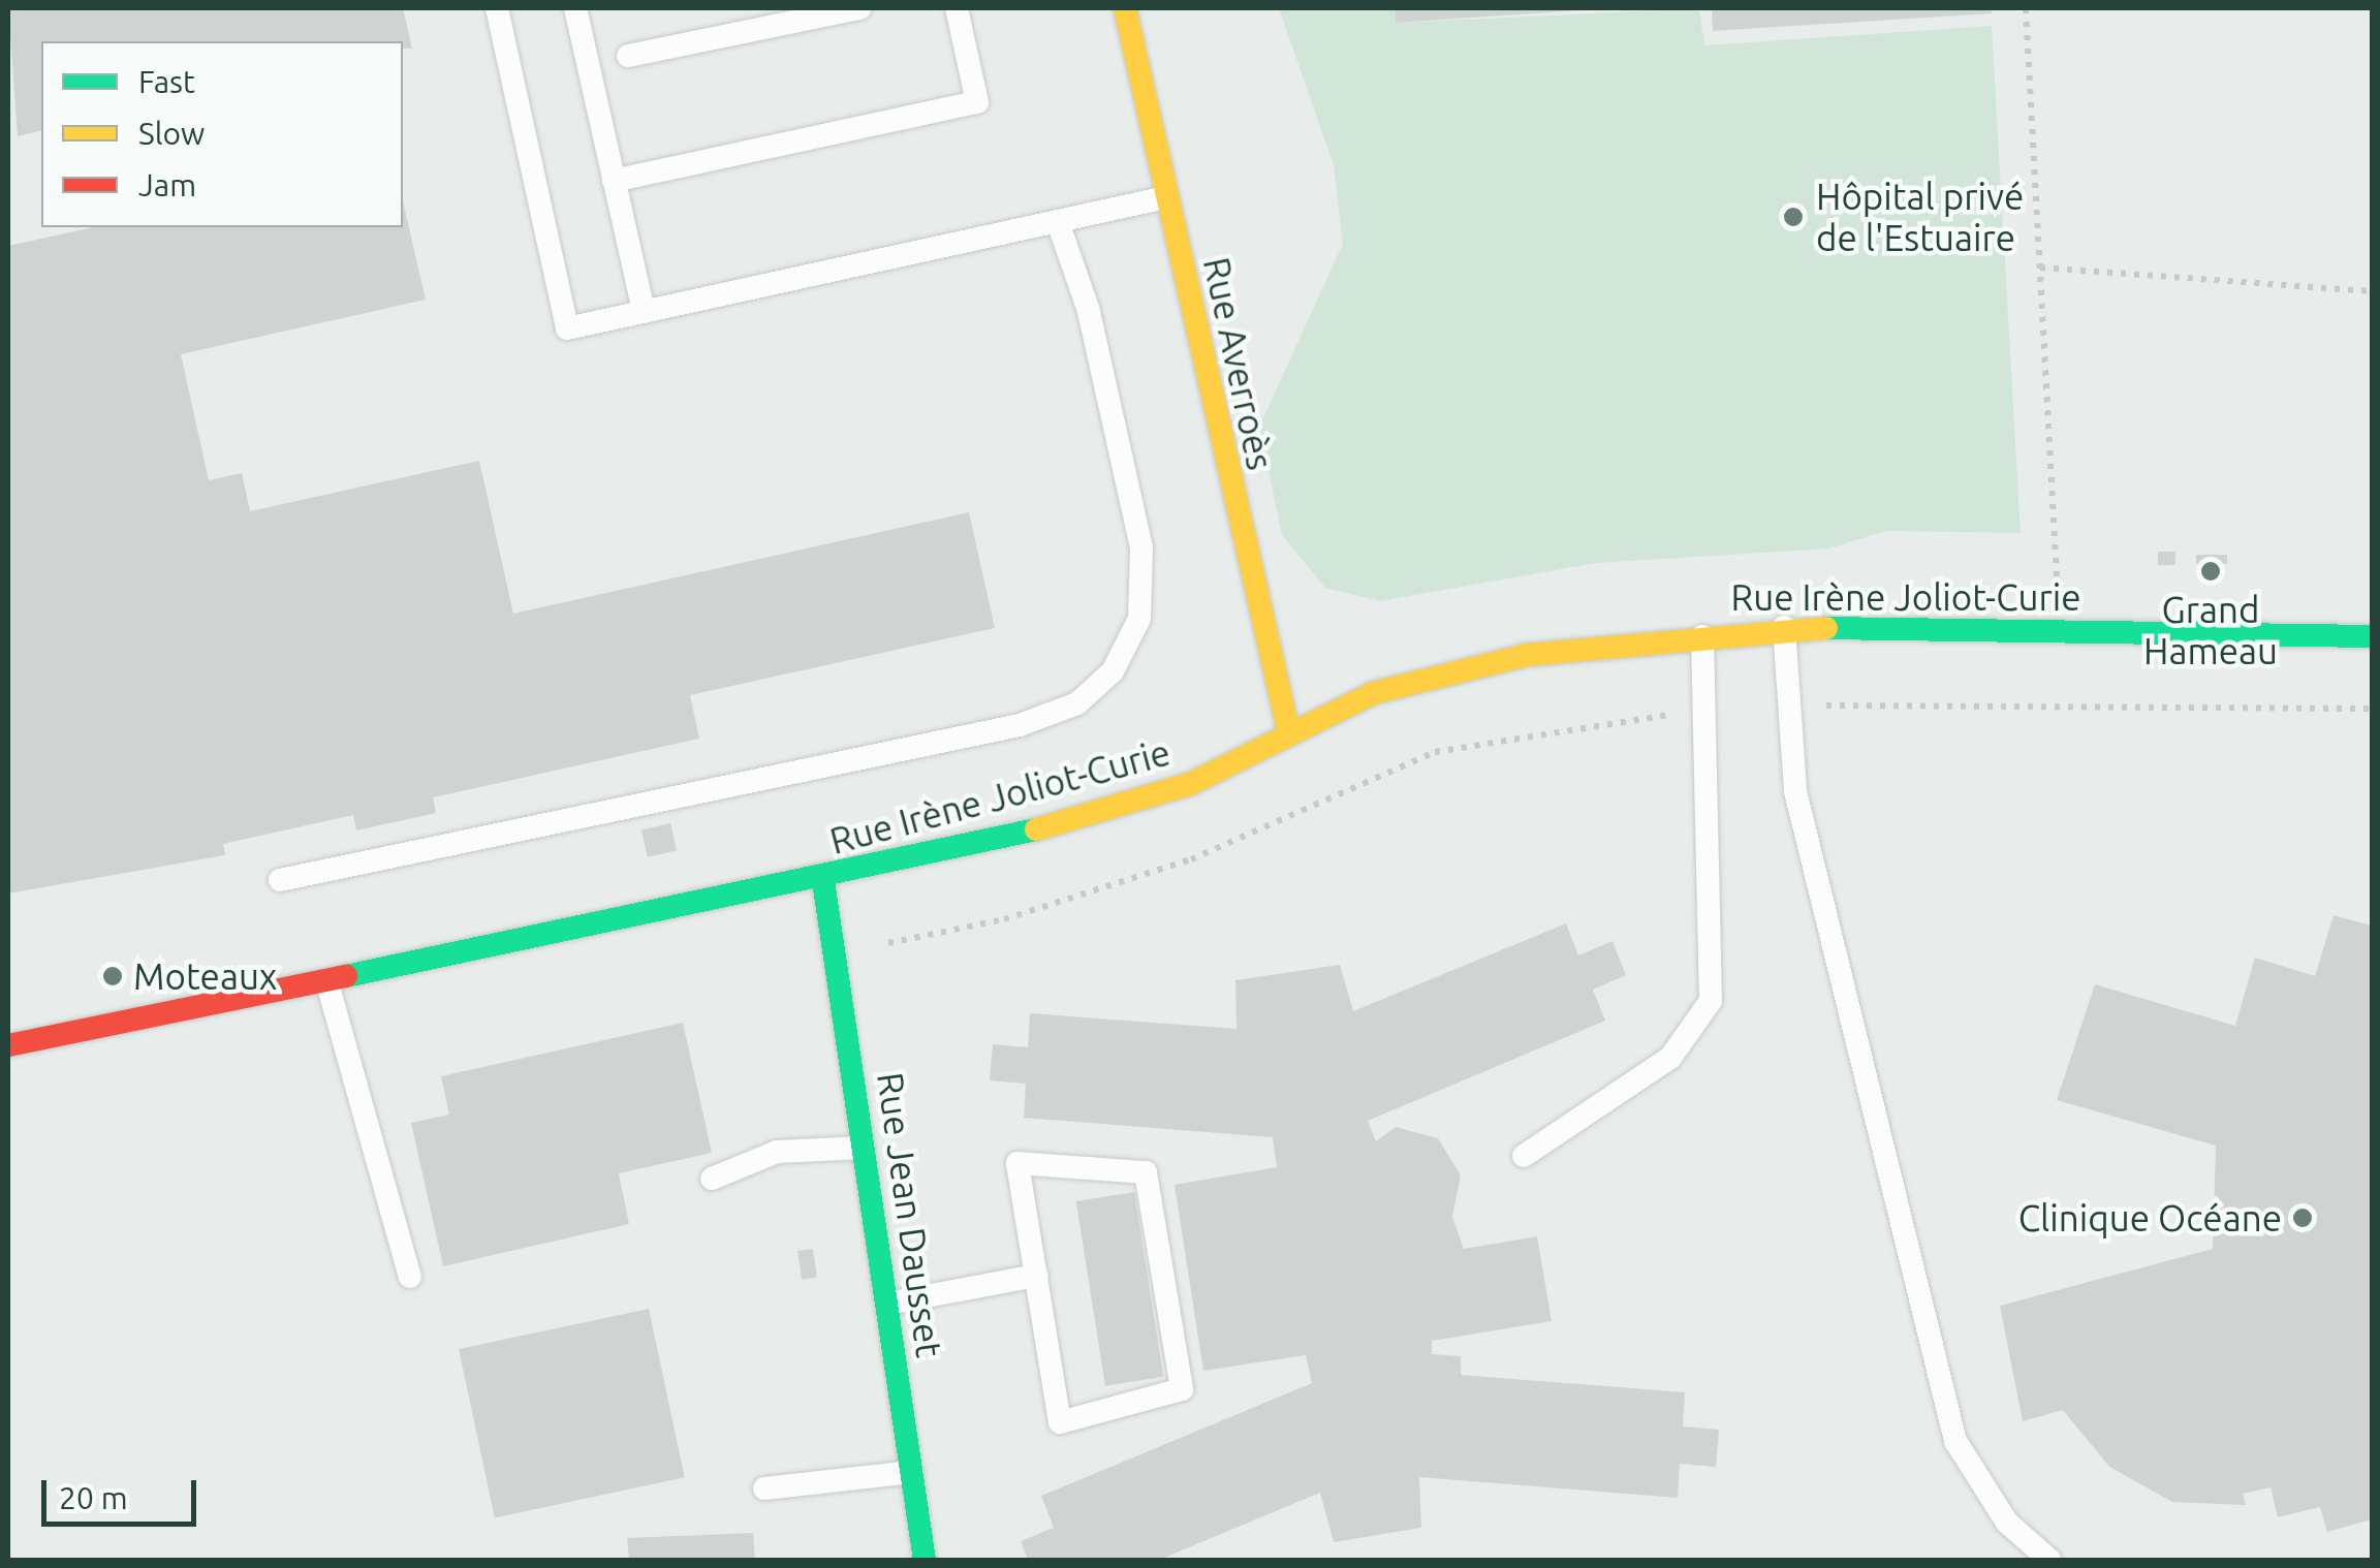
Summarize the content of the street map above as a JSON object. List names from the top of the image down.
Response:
{
  "streets": {
    "street": ["Rue Averroès", "Rue Irène Joliot-Curie", "Rue Jean Dausset"]
  },
  "crossings": [
    ["Rue Averroès", "Rue Irène Joliot-Curie"],
    ["Rue Irène Joliot-Curie", "Rue Jean Dausset"]
  ],
  "places": [
    "Hôpital privé de l'Estuaire",
    "Grand Hameau",
    "Moteaux",
    "Clinique Océane"
  ],
  "legend": ["Fast", "Slow", "Jam"],
  "scale_bar": "20 m"
}
